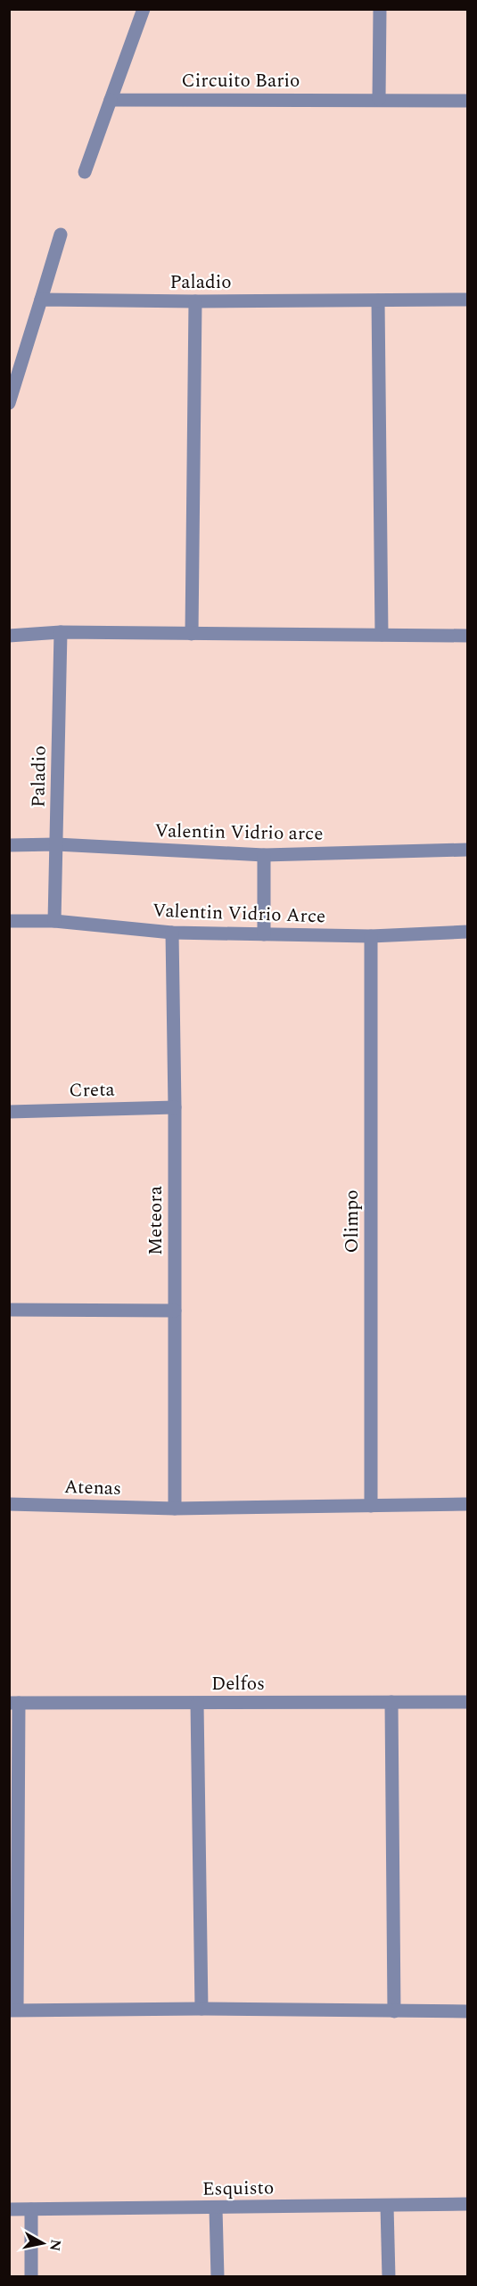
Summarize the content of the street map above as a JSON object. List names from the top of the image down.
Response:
{
  "streets": {
    "street": [
      "Circuito Bario",
      "Paladio",
      "Valentin Vidrio arce",
      "Valentin Vidrio Arce",
      "Creta",
      "Meteora",
      "Olimpo",
      "Atenas",
      "Delfos",
      "Esquisto"
    ]
  },
  "crossings": [
    ["Paladio", "Valentin Vidrio arce"],
    ["Paladio", "Valentin Vidrio Arce"],
    ["Valentin Vidrio Arce", "Meteora"],
    ["Valentin Vidrio Arce", "Olimpo"],
    ["Creta", "Meteora"],
    ["Meteora", "Atenas"],
    ["Olimpo", "Atenas"]
  ],
  "north": "right"
}
